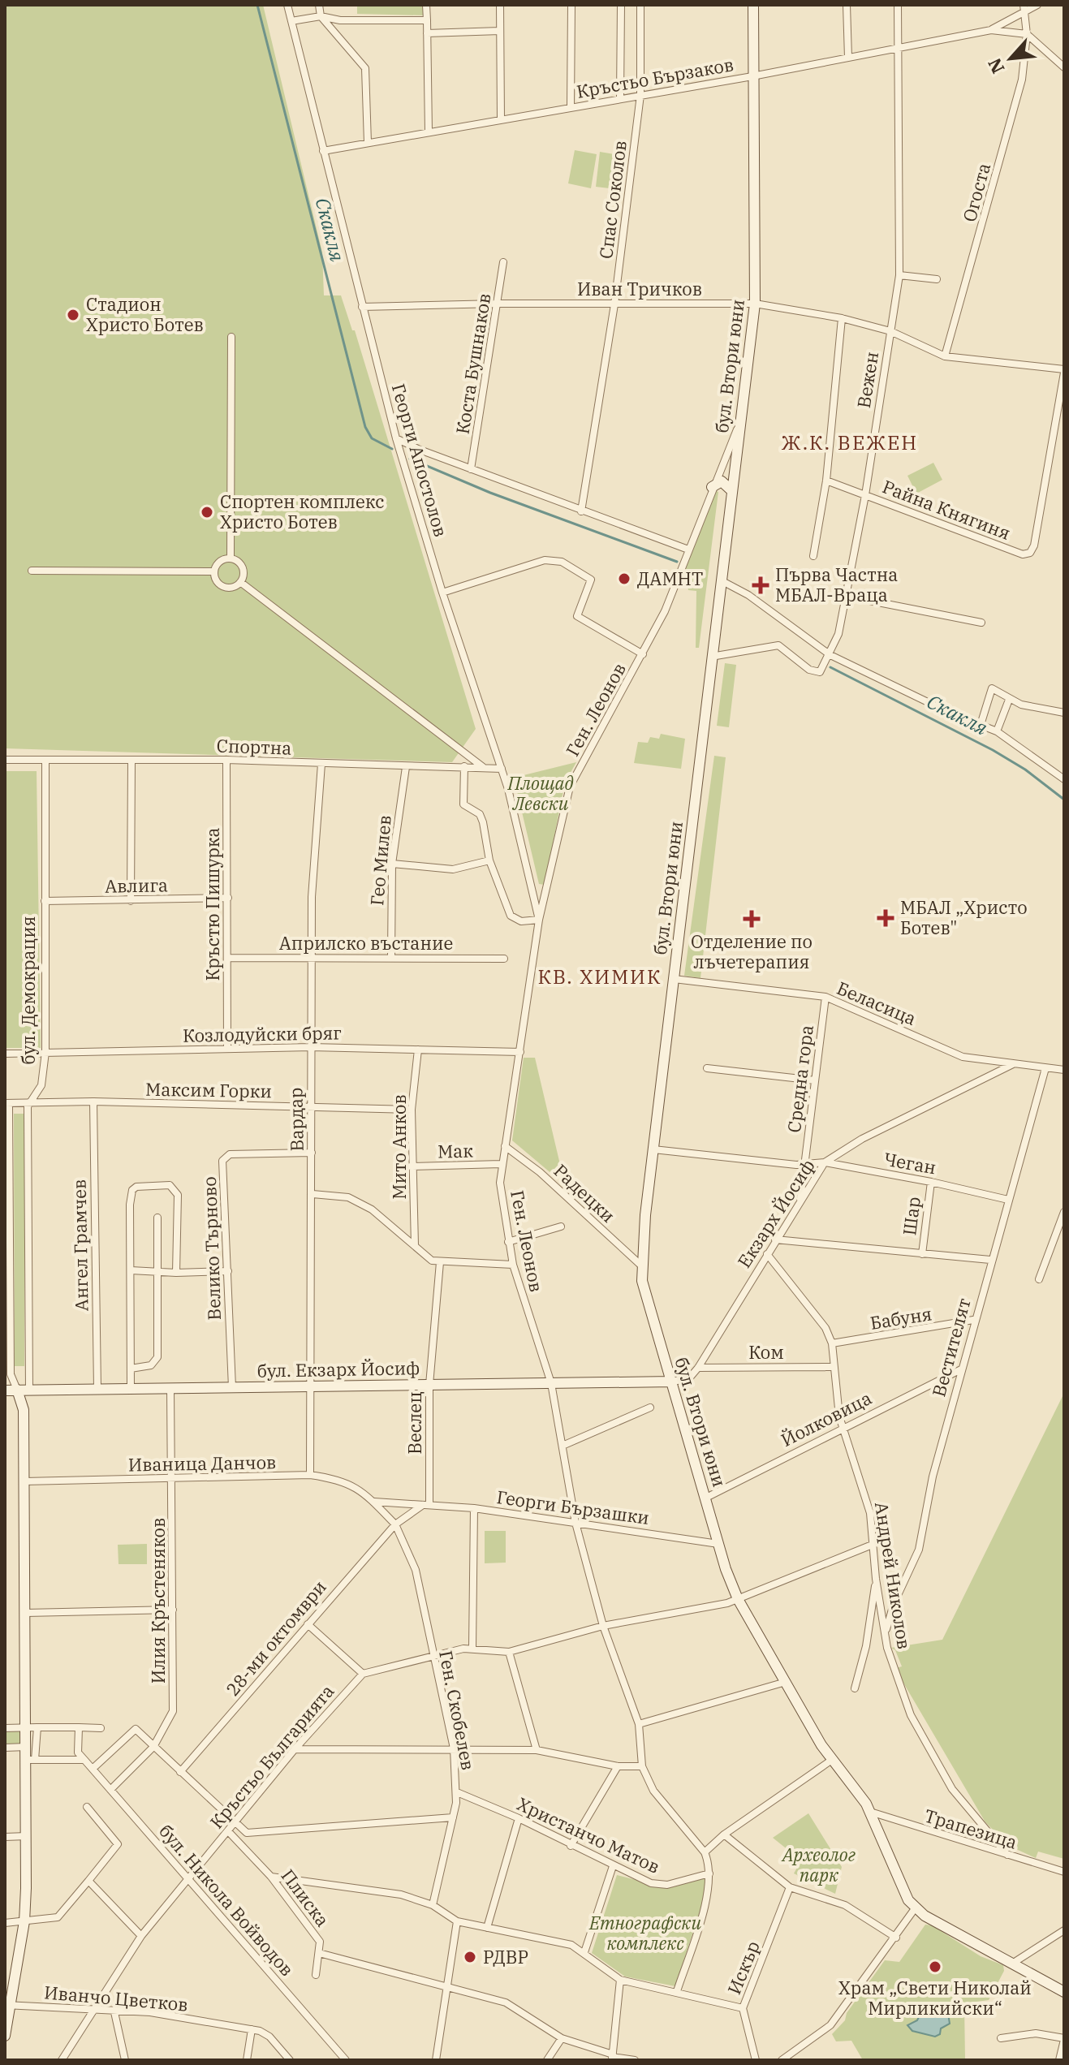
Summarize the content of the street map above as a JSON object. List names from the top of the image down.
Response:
{
  "streets": {
    "street": [
      "Кръстьо Бързаков",
      "Огоста",
      "Спас Соколов",
      "Иван Тричков",
      "Коста Бушнаков",
      "бул. Втори юни",
      "Вежен",
      "Георги Апостолов",
      "Райна Княгиня",
      "Ген. Леонов",
      "Спортна",
      "Гео Милев",
      "Авлига",
      "Кръстю Пишурка",
      "Априлско въстание",
      "бул. Демокрация",
      "Беласица",
      "Козлодуйски бряг",
      "Средна гора",
      "Максим Горки",
      "Вардар",
      "Мито Анков",
      "Мак",
      "Чеган",
      "Радецки",
      "Екзарх Йосиф",
      "Шар",
      "Ангел Грамчев",
      "Велико Търново",
      "Бабуня",
      "Вестителят",
      "Ком",
      "бул. Екзарх Йосиф",
      "Йолковица",
      "Веслец",
      "Иваница Данчов",
      "Георги Бързашки",
      "Андрей Николов",
      "Илия Кръстеняков",
      "28-ми октомври",
      "Ген. Скобелев",
      "Кръстьо Българията",
      "Трапезица",
      "Христанчо Матов",
      "Плиска",
      "бул. Никола Войводов",
      "Искър",
      "Иванчо Цветков"
    ]
  },
  "crossings": [
    ["Кръстьо Бързаков", "Огоста"],
    ["Кръстьо Бързаков", "Спас Соколов"],
    ["Кръстьо Бързаков", "бул. Втори юни"],
    ["Кръстьо Бързаков", "Вежен"],
    ["Кръстьо Бързаков", "Георги Апостолов"],
    ["Огоста", "Иван Тричков"],
    ["Спас Соколов", "Иван Тричков"],
    ["Иван Тричков", "Коста Бушнаков"],
    ["Иван Тричков", "бул. Втори юни"],
    ["Иван Тричков", "Вежен"],
    ["Иван Тричков", "Георги Апостолов"],
    ["Иван Тричков", "Райна Княгиня"],
    ["бул. Втори юни", "Ген. Леонов"],
    ["бул. Втори юни", "Беласица"],
    ["бул. Втори юни", "Чеган"],
    ["бул. Втори юни", "Радецки"],
    ["бул. Втори юни", "Екзарх Йосиф"],
    ["бул. Втори юни", "бул. Екзарх Йосиф"],
    ["бул. Втори юни", "Йолковица"],
    ["бул. Втори юни", "Георги Бързашки"],
    ["бул. Втори юни", "Трапезица"],
    ["Вежен", "Райна Княгиня"],
    ["Георги Апостолов", "Ген. Леонов"],
    ["Георги Апостолов", "Спортна"],
    ["Ген. Леонов", "Козлодуйски бряг"],
    ["Ген. Леонов", "Мак"],
    ["Ген. Леонов", "Радецки"],
    ["Ген. Леонов", "бул. Екзарх Йосиф"],
    ["Ген. Леонов", "Георги Бързашки"],
    ["Ген. Леонов", "Христанчо Матов"],
    ["Спортна", "Гео Милев"],
    ["Спортна", "Кръстю Пишурка"],
    ["Спортна", "бул. Демокрация"],
    ["Спортна", "Вардар"],
    ["Гео Милев", "Априлско въстание"],
    ["Авлига", "Кръстю Пишурка"],
    ["Авлига", "бул. Демокрация"],
    ["Кръстю Пишурка", "Априлско въстание"],
    ["Кръстю Пишурка", "Козлодуйски бряг"],
    ["Априлско въстание", "Вардар"],
    ["бул. Демокрация", "Козлодуйски бряг"],
    ["бул. Демокрация", "Максим Горки"],
    ["бул. Демокрация", "бул. Екзарх Йосиф"],
    ["бул. Демокрация", "Иваница Данчов"],
    ["бул. Демокрация", "Иванчо Цветков"],
    ["Беласица", "Средна гора"],
    ["Беласица", "Екзарх Йосиф"],
    ["Беласица", "Вестителят"],
    ["Козлодуйски бряг", "Вардар"],
    ["Козлодуйски бряг", "Мито Анков"],
    ["Средна гора", "Чеган"],
    ["Средна гора", "Екзарх Йосиф"],
    ["Максим Горки", "Вардар"],
    ["Максим Горки", "Мито Анков"],
    ["Максим Горки", "Ангел Грамчев"],
    ["Вардар", "Велико Търново"],
    ["Вардар", "бул. Екзарх Йосиф"],
    ["Вардар", "Иваница Данчов"],
    ["Мито Анков", "Мак"],
    ["Чеган", "Екзарх Йосиф"],
    ["Чеган", "Шар"],
    ["Чеган", "Вестителят"],
    ["Екзарх Йосиф", "Ком"],
    ["Екзарх Йосиф", "бул. Екзарх Йосиф"],
    ["Екзарх Йосиф", "Андрей Николов"],
    ["Ангел Грамчев", "бул. Екзарх Йосиф"],
    ["Велико Търново", "бул. Екзарх Йосиф"],
    ["Бабуня", "Вестителят"],
    ["Бабуня", "Андрей Николов"],
    ["Вестителят", "Йолковица"],
    ["Вестителят", "Андрей Николов"],
    ["Ком", "Андрей Николов"],
    ["бул. Екзарх Йосиф", "Веслец"],
    ["бул. Екзарх Йосиф", "Илия Кръстеняков"],
    ["Йолковица", "Андрей Николов"],
    ["Веслец", "Георги Бързашки"],
    ["Веслец", "28-ми октомври"],
    ["Иваница Данчов", "Георги Бързашки"],
    ["Иваница Данчов", "Илия Кръстеняков"],
    ["Иваница Данчов", "Ген. Скобелев"],
    ["Георги Бързашки", "28-ми октомври"],
    ["Георги Бързашки", "Ген. Скобелев"],
    ["Андрей Николов", "Трапезица"],
    ["Илия Кръстеняков", "бул. Никола Войводов"],
    ["28-ми октомври", "Ген. Скобелев"],
    ["Ген. Скобелев", "Христанчо Матов"],
    ["Кръстьо Българията", "Плиска"],
    ["Кръстьо Българията", "бул. Никола Войводов"],
    ["Кръстьо Българията", "Иванчо Цветков"]
  ],
  "districts": ["Ж.К. ВЕЖЕН", "КВ. ХИМИК"],
  "water": ["Скакля"],
  "parks": ["Площад Левски", "Археолог парк", "Етнографски комплекс"],
  "places": {
    "other": [
      "Стадион Христо Ботев",
      "Спортен комплекс Христо Ботев",
      "ДАМНТ",
      "РДВР",
      "Храм „Свети Николай Мирликийски“"
    ],
    "health": ["Първа Частна МБАЛ-Враца", "МБАЛ „Христо Ботев\"", "Отделение по лъчетерапия"]
  },
  "north": "bottom left"
}
